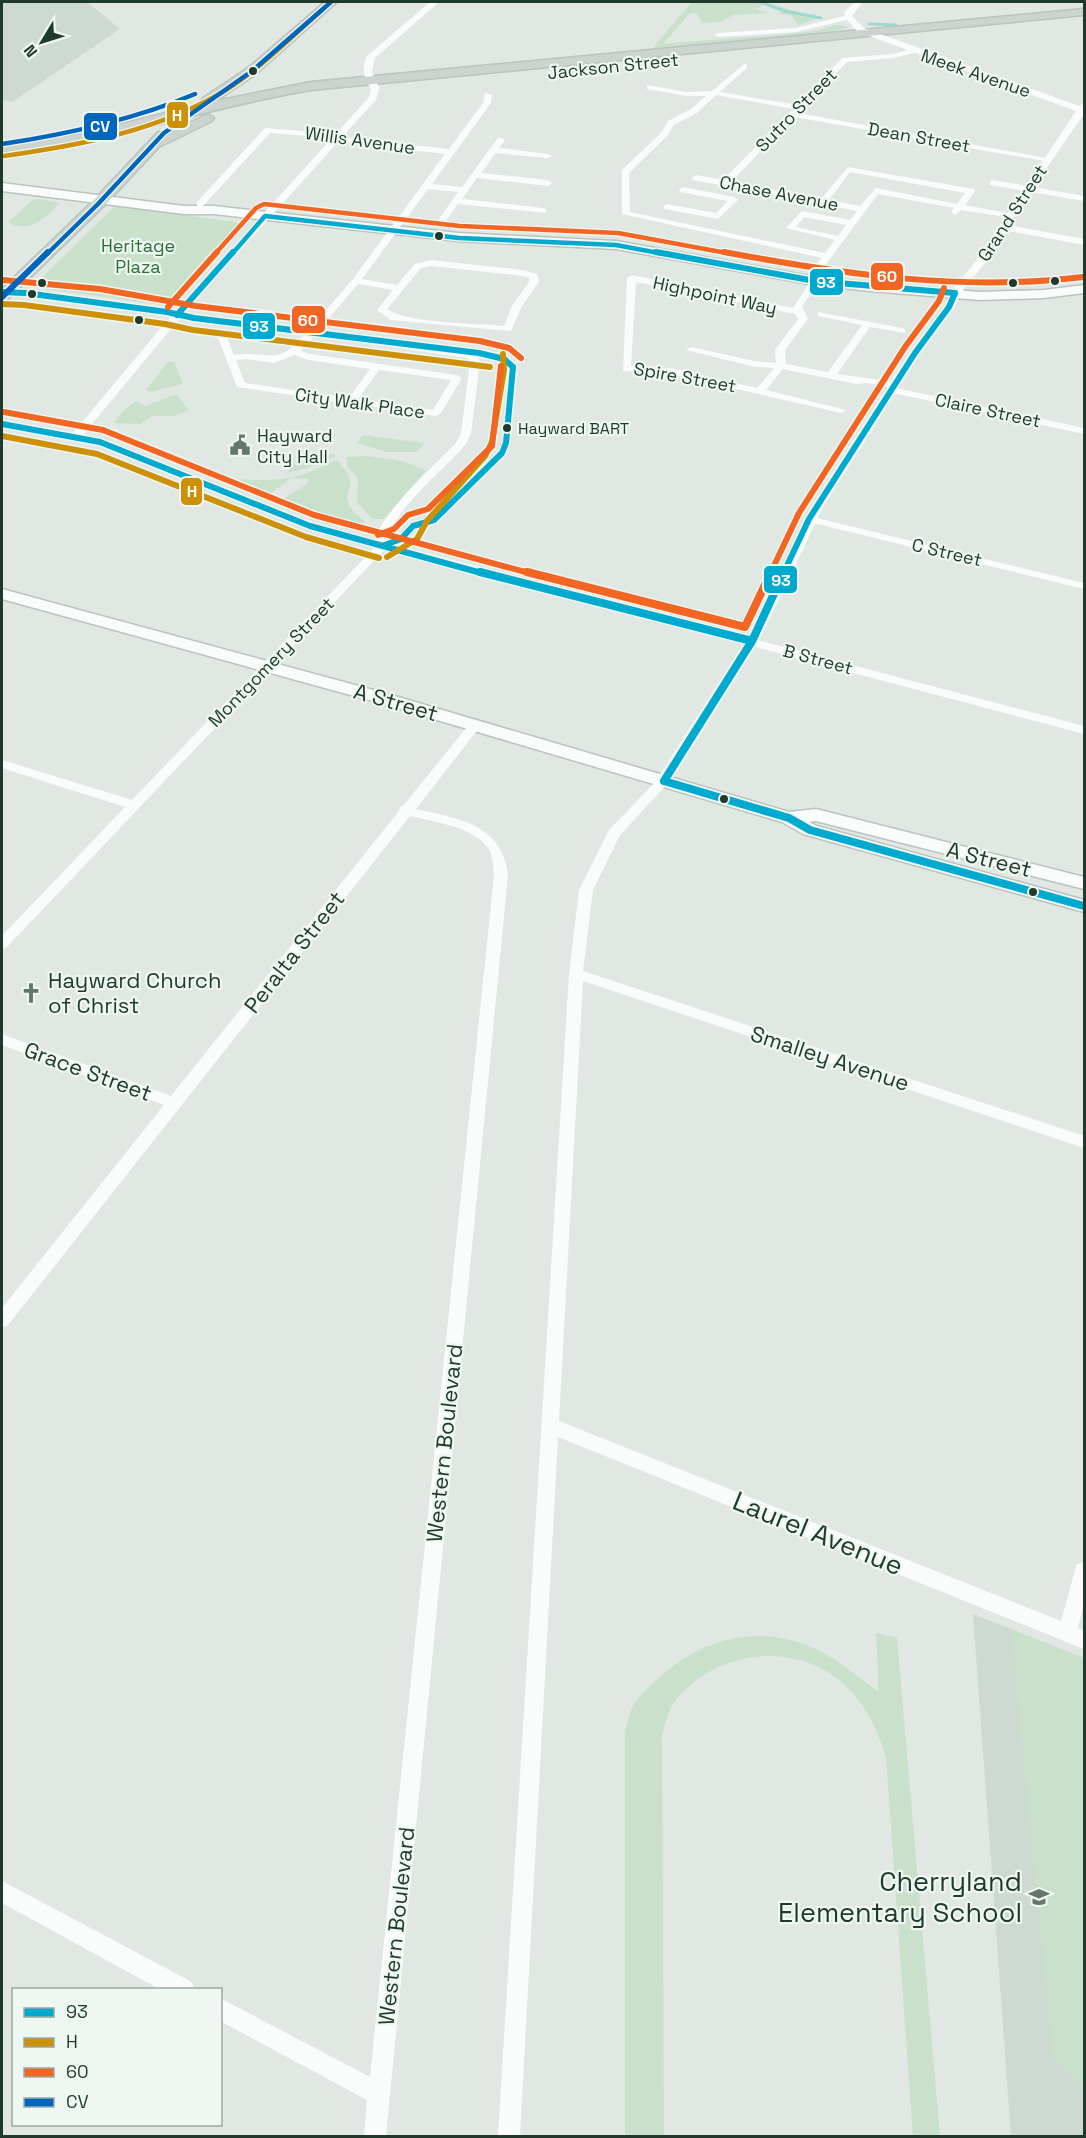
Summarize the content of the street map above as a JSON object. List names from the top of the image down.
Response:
{
  "streets": {
    "main road": ["Jackson Street", "A Street"],
    "street": [
      "Meek Avenue",
      "Sutro Street",
      "Dean Street",
      "Willis Avenue",
      "Chase Avenue",
      "Grand Street",
      "Highpoint Way",
      "Spire Street",
      "City Walk Place",
      "Claire Street",
      "C Street",
      "B Street",
      "Montgomery Street",
      "Peralta Street",
      "Smalley Avenue",
      "Grace Street",
      "Western Boulevard",
      "Laurel Avenue"
    ]
  },
  "crossings": [
    ["Jackson Street", "Meek Avenue"],
    ["Meek Avenue", "Sutro Street"],
    ["Meek Avenue", "Grand Street"],
    ["Sutro Street", "Dean Street"],
    ["Sutro Street", "Chase Avenue"],
    ["Dean Street", "Grand Street"],
    ["Grand Street", "Claire Street"],
    ["Grand Street", "C Street"],
    ["Grand Street", "B Street"],
    ["Grand Street", "A Street"],
    ["Highpoint Way", "Spire Street"],
    ["B Street", "Montgomery Street"],
    ["Montgomery Street", "A Street"],
    ["A Street", "Peralta Street"],
    ["Peralta Street", "Grace Street"],
    ["Peralta Street", "Western Boulevard"]
  ],
  "parks": ["Heritage Plaza"],
  "places": {
    "other": ["Hayward BART"],
    "public building": ["Hayward City Hall"],
    "church": ["Hayward Church of Christ"],
    "school or university": ["Cherryland Elementary School"]
  },
  "lines": [
    "transit line CV",
    "transit line H",
    "transit line 60",
    "transit line 93"
  ],
  "legend": [
    "93",
    "H",
    "60",
    "CV"
  ],
  "north": "bottom left"
}
